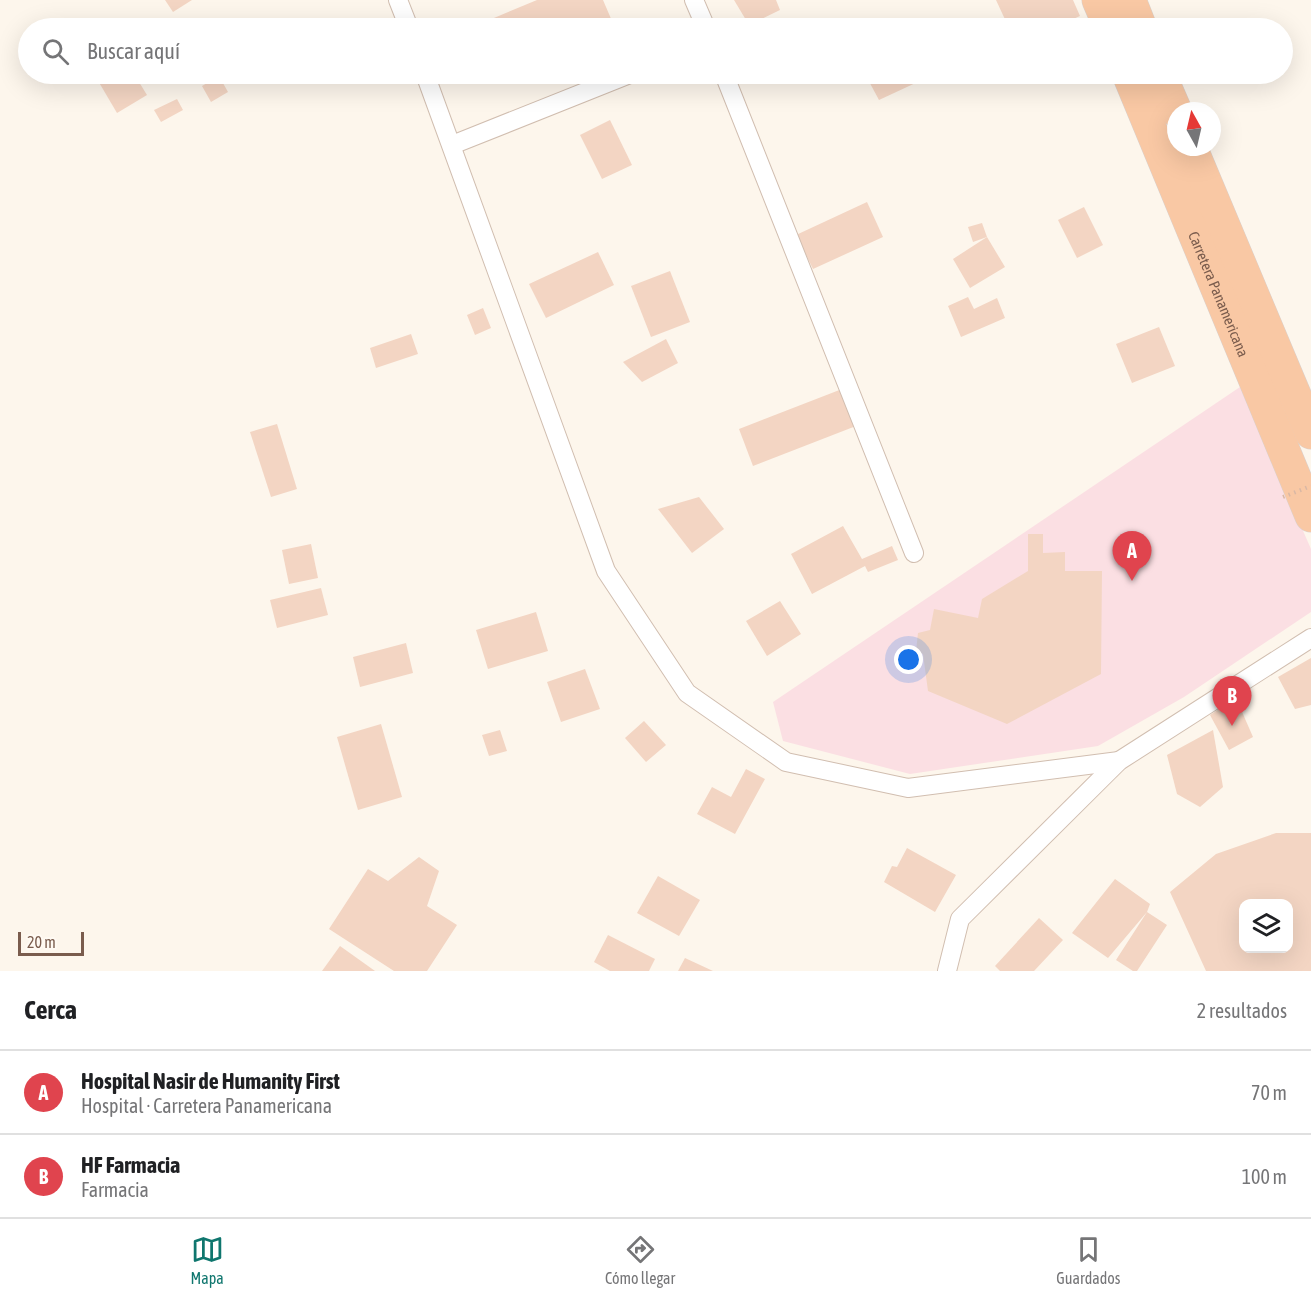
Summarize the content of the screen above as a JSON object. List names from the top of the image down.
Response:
{
  "streets": {
    "highway": ["Carretera Panamericana"]
  },
  "scale_bar": "20 m",
  "north": "top",
  "page": {
    "search": "Buscar aquí",
    "pins": ["A", "B"],
    "scale": "20 m",
    "heading": ["Cerca", "2 resultados"],
    "list": [
      {
        "mark": "A",
        "name": "Hospital Nasir de Humanity First",
        "note": "Hospital · Carretera Panamericana",
        "value": "70 m"
      },
      {
        "mark": "B",
        "name": "HF Farmacia",
        "note": "Farmacia",
        "value": "100 m"
      }
    ],
    "nav": ["Mapa", "Cómo llegar", "Guardados"]
  }
}
